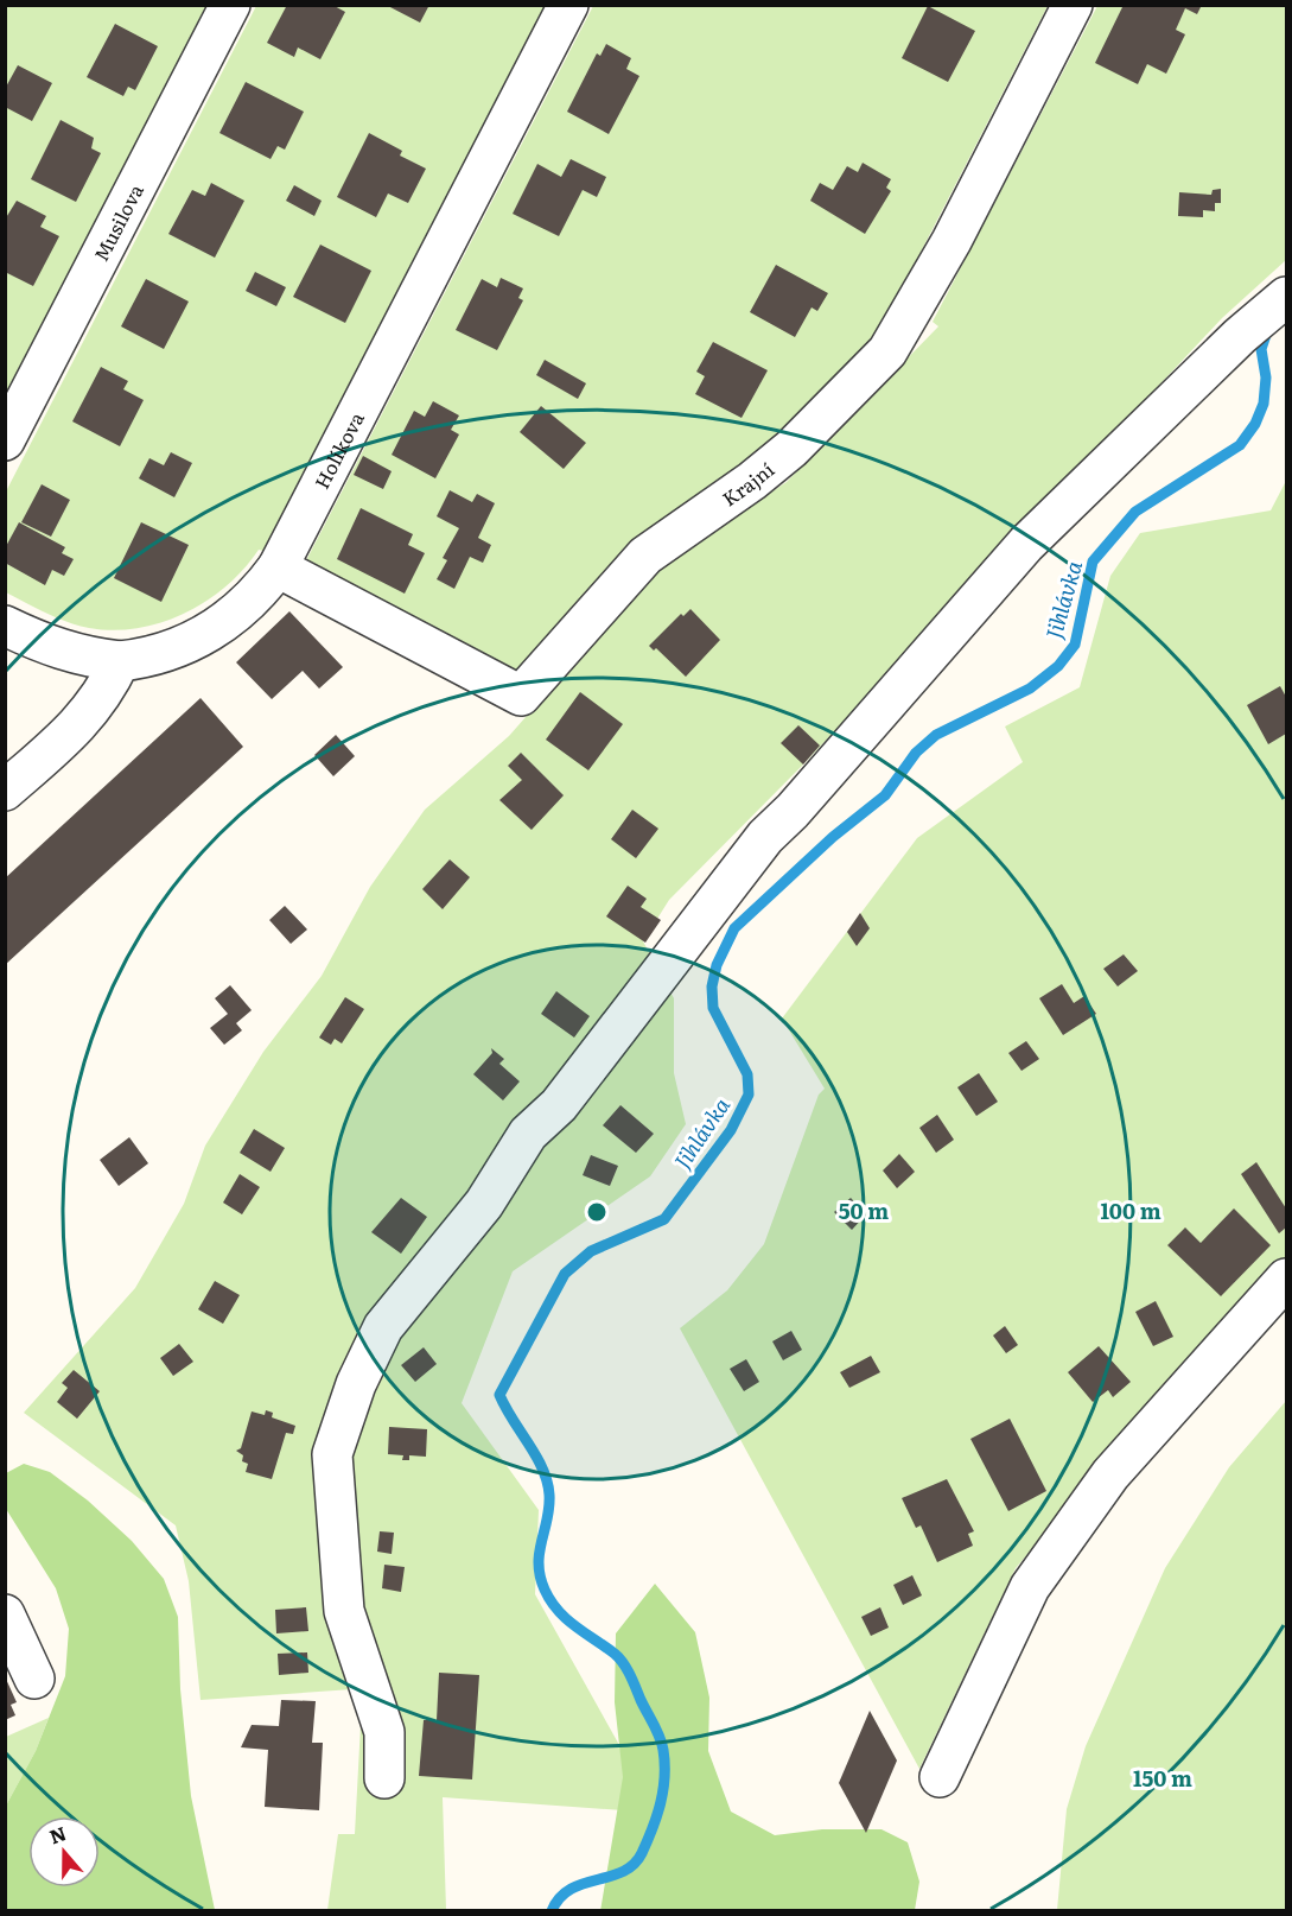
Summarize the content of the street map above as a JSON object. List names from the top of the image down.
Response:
{
  "streets": {
    "street": ["Musilova", "Holíkova", "Krajní"]
  },
  "crossings": [
    ["Holíkova", "Krajní"]
  ],
  "water": ["Jihlávka"],
  "north": "top",
  "rings": ["50 m", "100 m", "150 m"]
}
